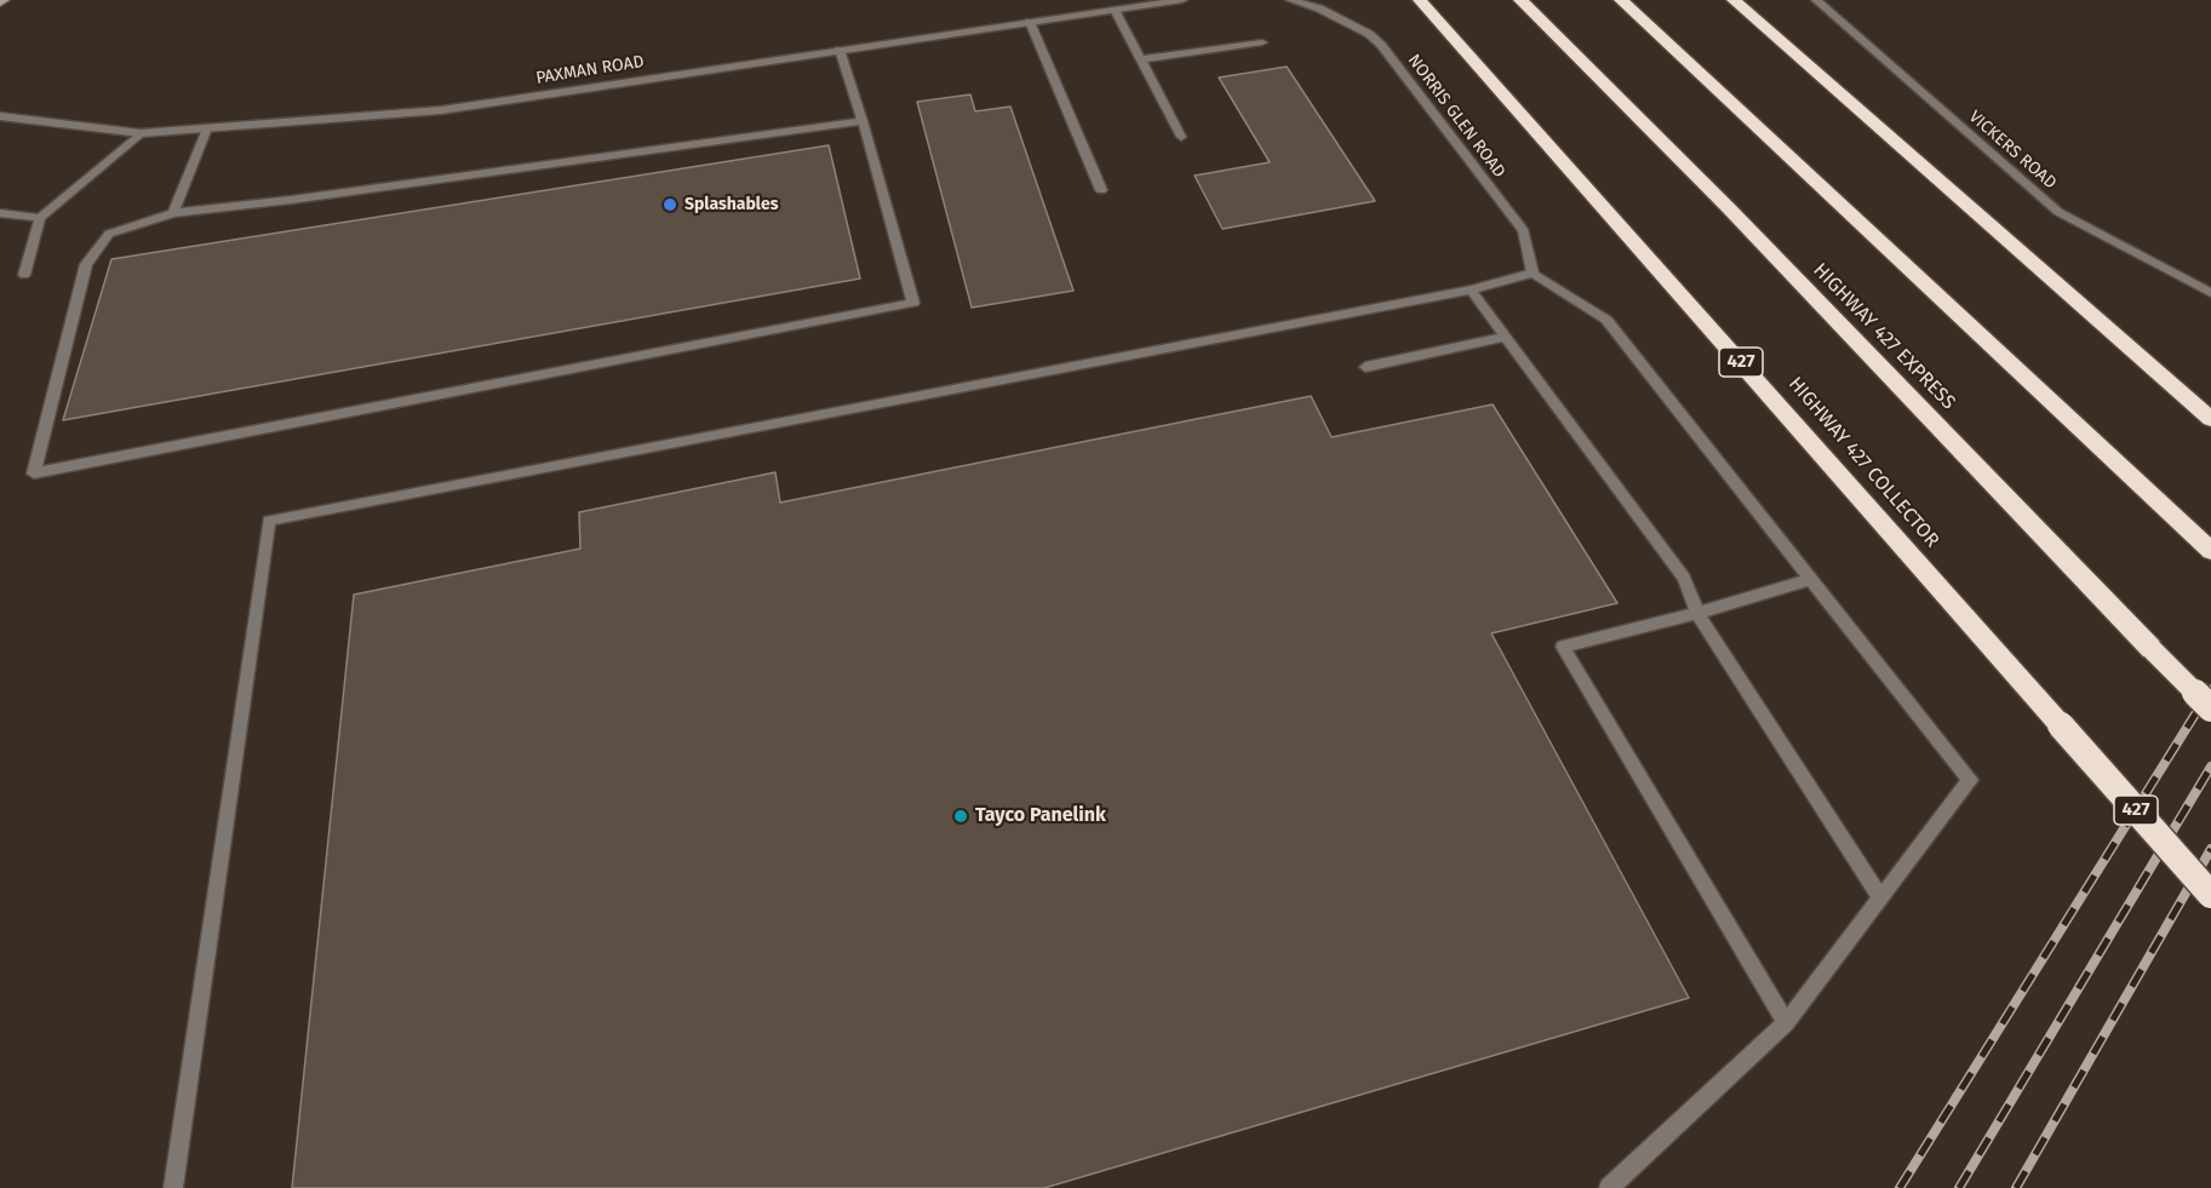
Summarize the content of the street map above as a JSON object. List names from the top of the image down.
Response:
{
  "streets": {
    "highway": ["HIGHWAY 427 EXPRESS", "427", "HIGHWAY 427 COLLECTOR"],
    "street": ["PAXMAN ROAD", "NORRIS GLEN ROAD", "VICKERS ROAD"]
  },
  "places": ["Splashables", "Tayco Panelink"]
}
